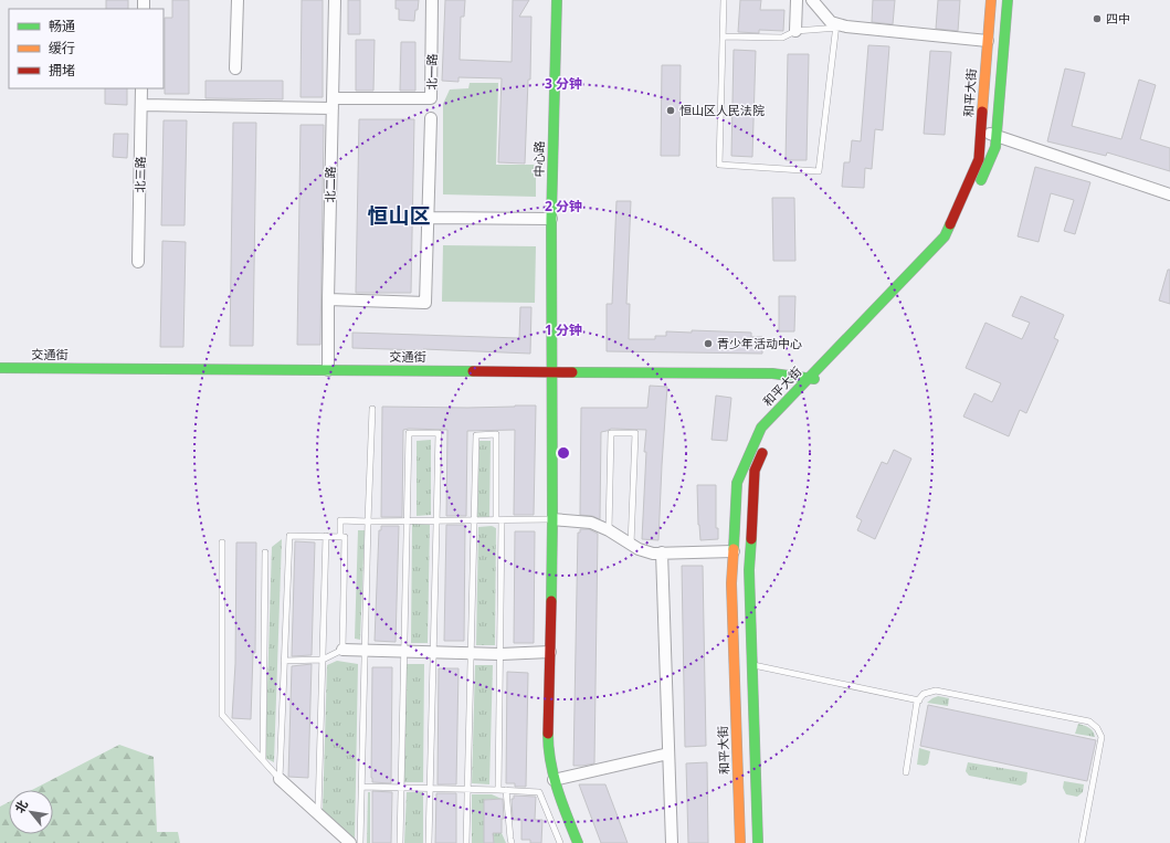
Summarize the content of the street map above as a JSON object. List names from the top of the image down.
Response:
{
  "streets": {
    "main road": ["和平大街", "中心路", "交通街"],
    "street": ["北一路", "北三路", "北二路"]
  },
  "crossings": [
    ["北一路", "北二路"],
    ["和平大街", "交通街"],
    ["中心路", "交通街"],
    ["北二路", "交通街"]
  ],
  "districts": ["恒山区"],
  "places": ["四中", "恒山区人民法院", "青少年活动中心"],
  "legend": ["畅通", "缓行", "拥堵"],
  "north": "top left",
  "rings": ["3 分钟", "2 分钟", "1 分钟"]
}
